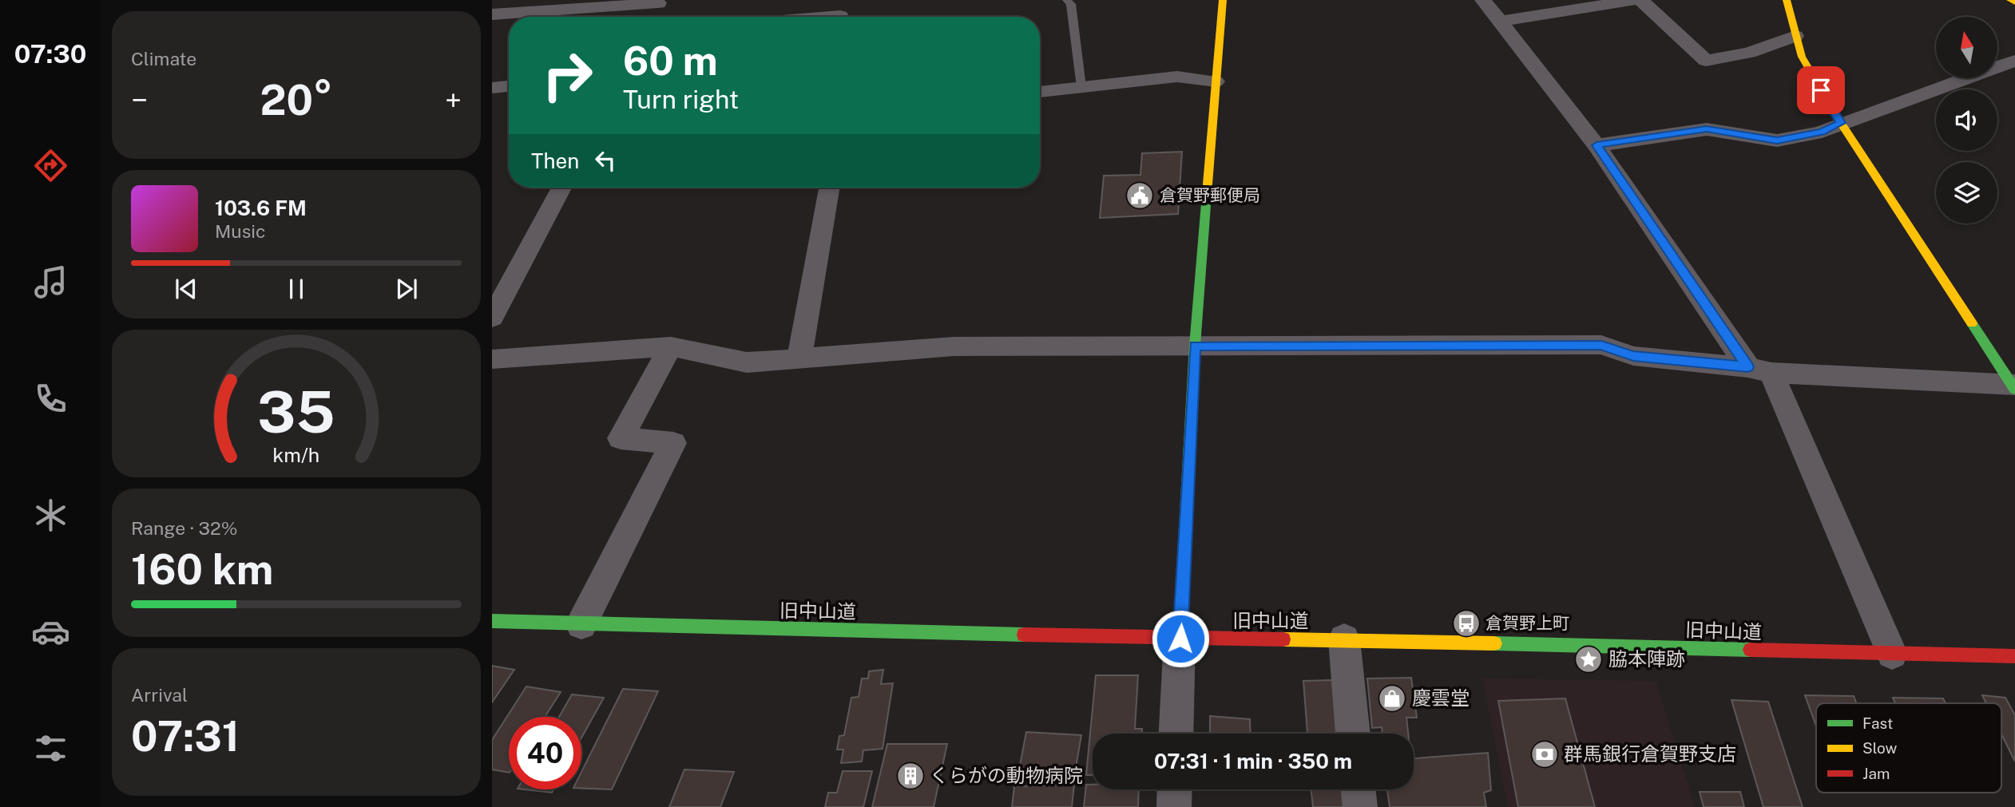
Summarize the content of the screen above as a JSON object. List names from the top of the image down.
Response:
{
  "streets": {
    "main road": ["旧中山道"]
  },
  "places": {
    "public building": ["倉賀野郵便局"],
    "bus stop": ["倉賀野上町"],
    "place": ["脇本陣跡"],
    "shop": ["慶雲堂"],
    "bank": ["群馬銀行倉賀野支店"],
    "building": ["くらがの動物病院"]
  },
  "legend": ["Fast", "Slow", "Jam"],
  "north": "top",
  "page": {
    "tabs": "07:30",
    "tile": [
      "Climate",
      ["Range · 32%", "160 km"],
      ["Arrival", "07:31"]
    ],
    "turn": ["60 m", "Turn right"],
    "heat": ["−", "20°", "+"],
    "then": "Then",
    "song": ["103.6 FM", "Music"],
    "limit": "40",
    "trip": "07:31 · 1 min · 350 m",
    "gauge": ["35", "km/h"]
  }
}
